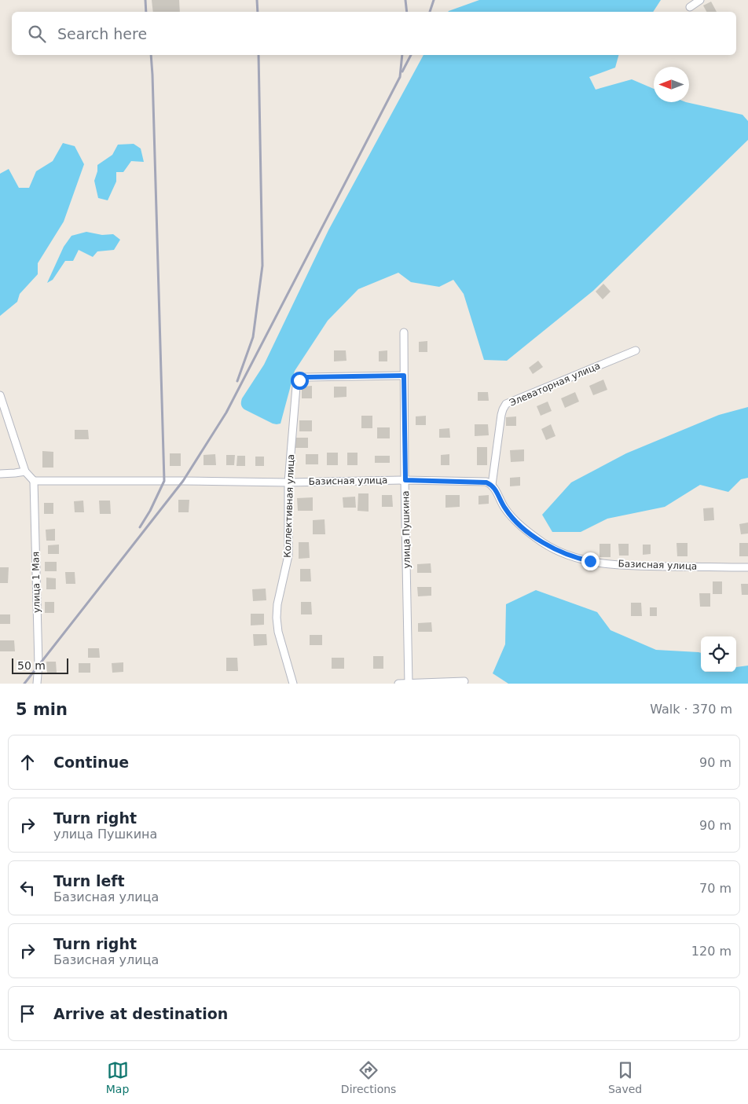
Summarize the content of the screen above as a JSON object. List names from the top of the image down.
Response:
{
  "streets": {
    "street": [
      "Элеваторная улица",
      "Базисная улица",
      "Коллективная улица",
      "улица Пушкина",
      "улица 1 Мая"
    ]
  },
  "crossings": [
    ["Элеваторная улица", "Базисная улица"],
    ["Базисная улица", "Коллективная улица"],
    ["Базисная улица", "улица Пушкина"],
    ["Базисная улица", "улица 1 Мая"],
    ["Коллективная улица", "улица Пушкина"]
  ],
  "scale_bar": "50 m",
  "north": "left",
  "page": {
    "search": "Search here",
    "scale": "50 m",
    "heading": ["5 min", "Walk · 370 m"],
    "list": [
      ["Continue", "90 m"],
      ["Turn right", "улица Пушкина", "90 m"],
      ["Turn left", "Базисная улица", "70 m"],
      ["Turn right", "Базисная улица", "120 m"],
      "Arrive at destination"
    ],
    "nav": ["Map", "Directions", "Saved"]
  }
}
